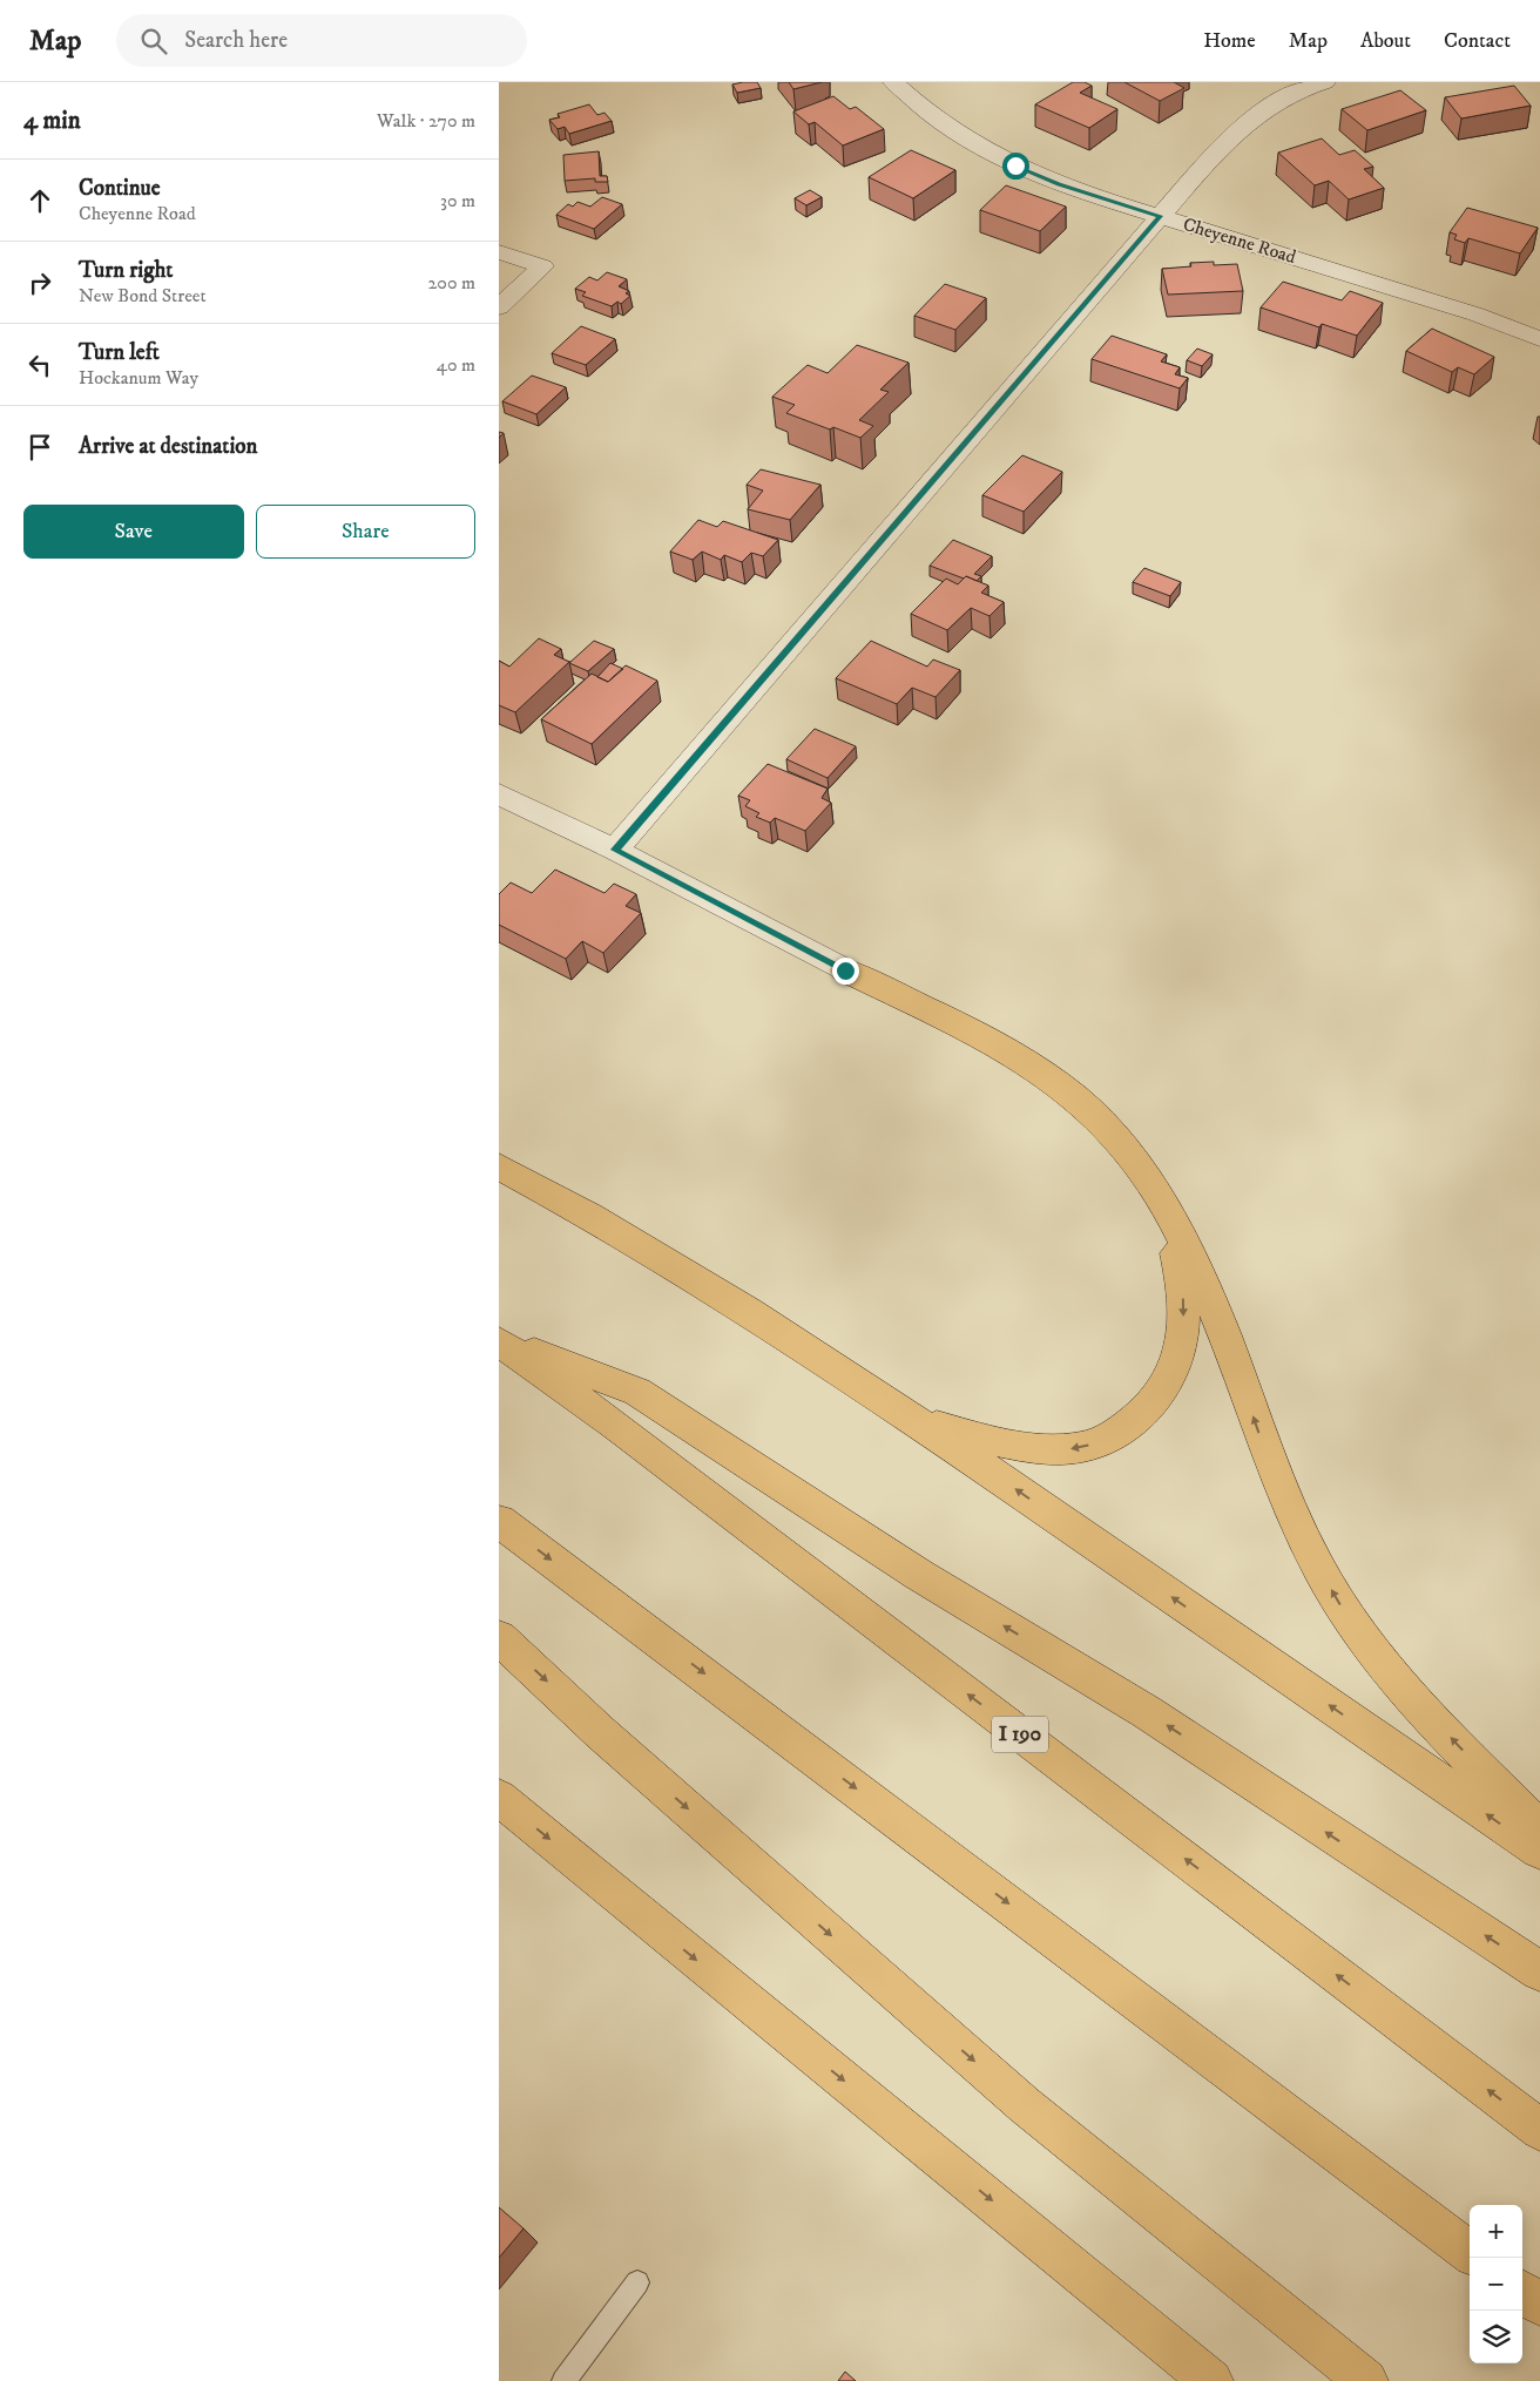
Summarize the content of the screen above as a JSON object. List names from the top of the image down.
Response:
{
  "streets": {
    "highway": ["I 190"],
    "street": ["Cheyenne Road"]
  },
  "page": {
    "header": "Map",
    "search": "Search here",
    "nav": [
      "Home",
      "Map",
      "About",
      "Contact"
    ],
    "heading": ["4 min", "Walk · 270 m"],
    "list": [
      ["Continue", "Cheyenne Road", "30 m"],
      ["Turn right", "New Bond Street", "200 m"],
      ["Turn left", "Hockanum Way", "40 m"],
      "Arrive at destination"
    ],
    "buttons": ["Save", "Share"],
    "map_buttons": ["+", "−"]
  }
}
